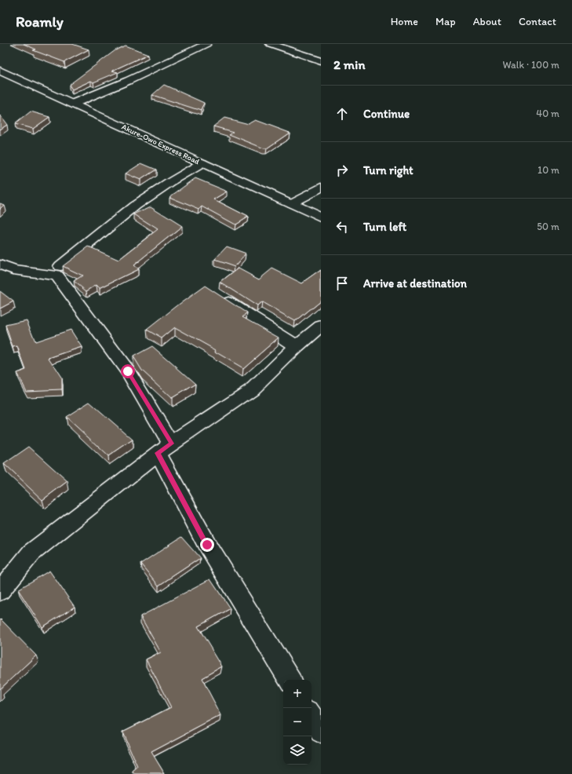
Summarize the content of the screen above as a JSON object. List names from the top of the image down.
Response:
{
  "streets": {
    "highway": ["Akure-Owo Express Road"]
  },
  "page": {
    "header": "Roamly",
    "nav": [
      "Home",
      "Map",
      "About",
      "Contact"
    ],
    "heading": ["2 min", "Walk · 100 m"],
    "list": [
      ["Continue", "40 m"],
      ["Turn right", "10 m"],
      ["Turn left", "50 m"],
      "Arrive at destination"
    ],
    "map_buttons": ["+", "−"]
  }
}
